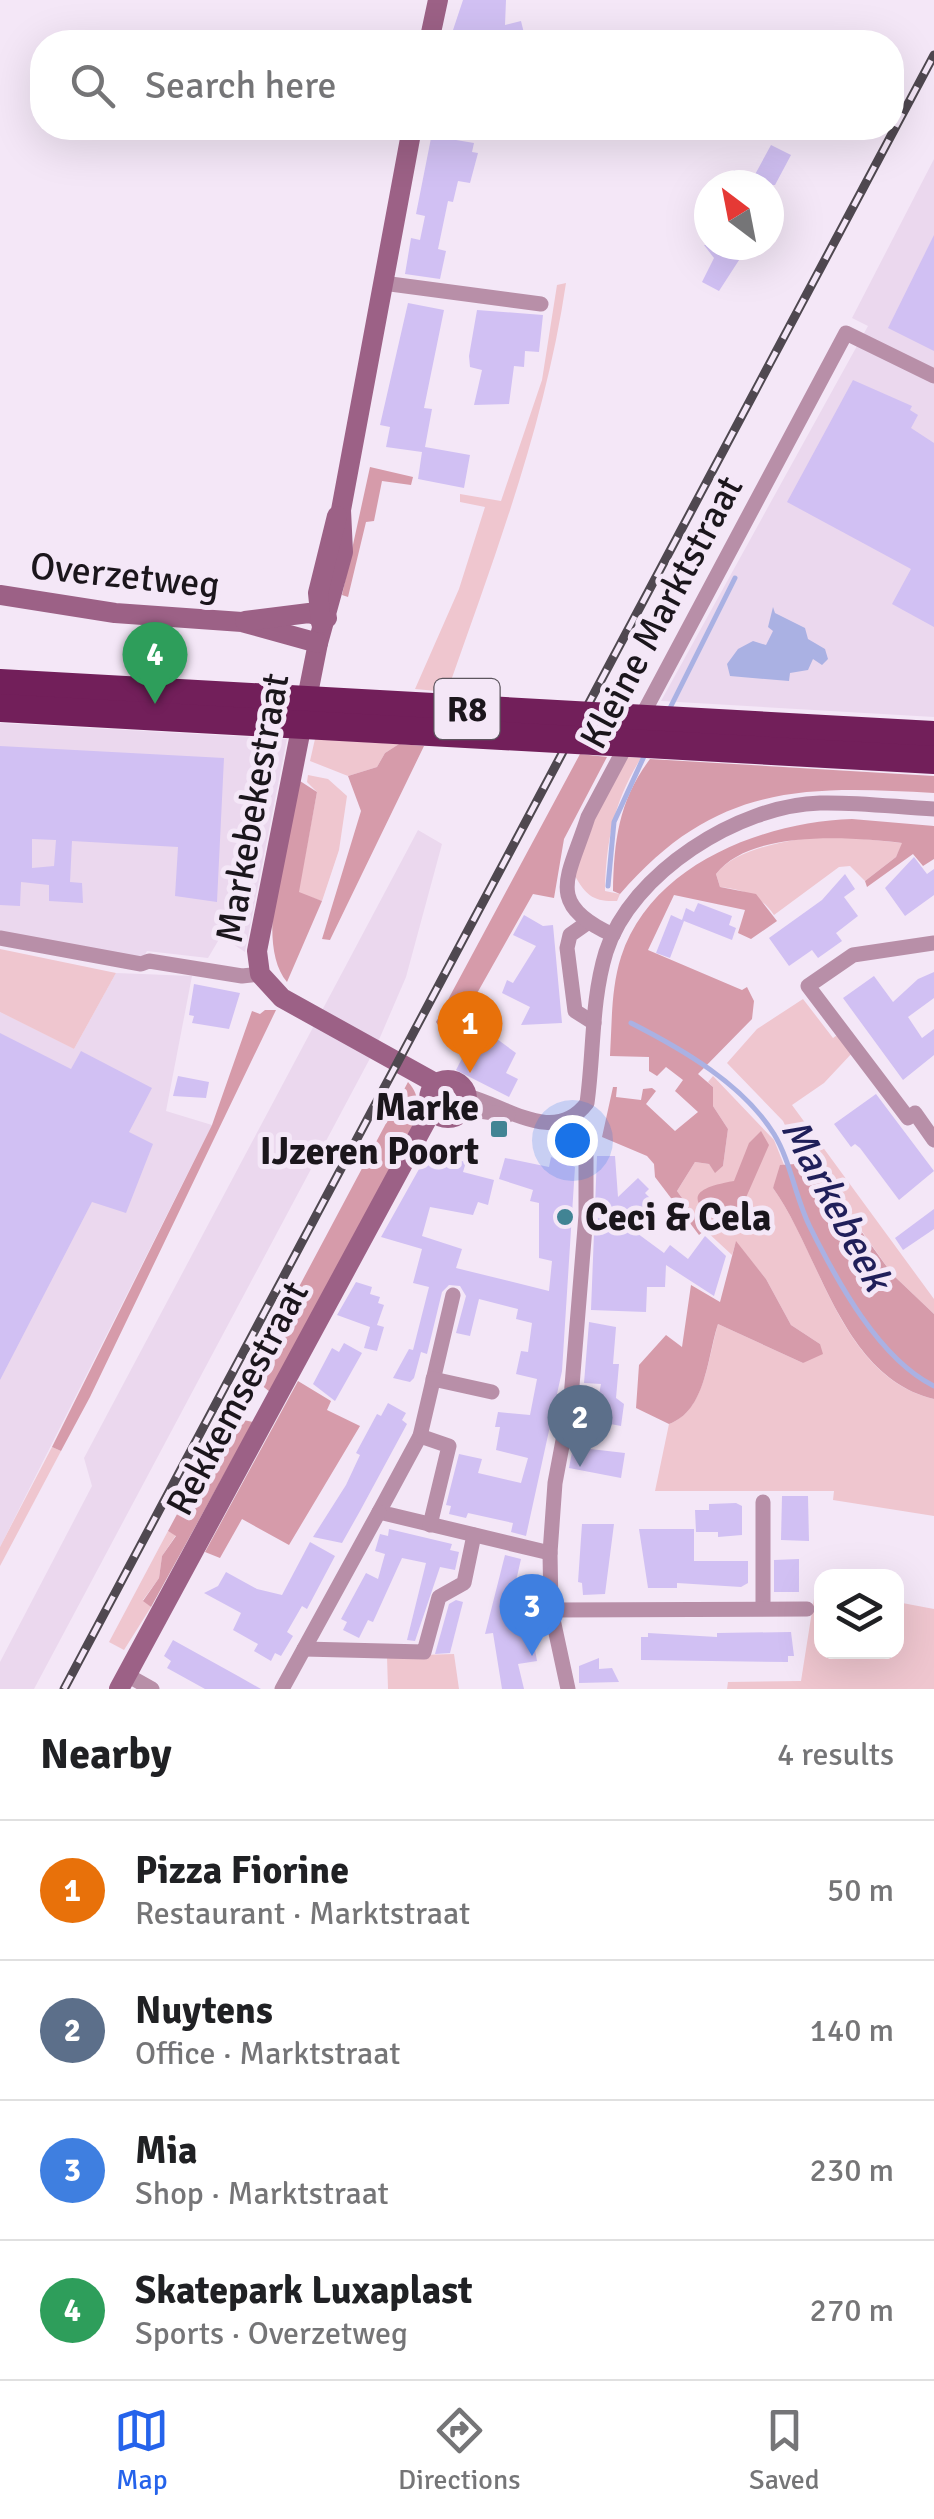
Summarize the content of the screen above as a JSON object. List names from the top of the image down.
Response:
{
  "streets": {
    "highway": ["R8"],
    "street": [
      "Overzetweg",
      "Kleine Marktstraat",
      "Markebekestraat",
      "Rekkemsestraat"
    ]
  },
  "crossings": [
    ["Overzetweg", "Markebekestraat"],
    ["Markebekestraat", "Rekkemsestraat"]
  ],
  "water": ["Markebeek"],
  "places": {
    "transit": ["Marke IJzeren Poort"],
    "other": ["Ceci & Cela"]
  },
  "north": "top left",
  "page": {
    "search": "Search here",
    "pins": [
      "4",
      "1",
      "2",
      "3"
    ],
    "heading": ["Nearby", "4 results"],
    "list": [
      {
        "mark": "1",
        "name": "Pizza Fiorine",
        "note": "Restaurant · Marktstraat",
        "value": "50 m"
      },
      {
        "mark": "2",
        "name": "Nuytens",
        "note": "Office · Marktstraat",
        "value": "140 m"
      },
      {
        "mark": "3",
        "name": "Mia",
        "note": "Shop · Marktstraat",
        "value": "230 m"
      },
      {
        "mark": "4",
        "name": "Skatepark Luxaplast",
        "note": "Sports · Overzetweg",
        "value": "270 m"
      }
    ],
    "nav": ["Map", "Directions", "Saved"]
  }
}
